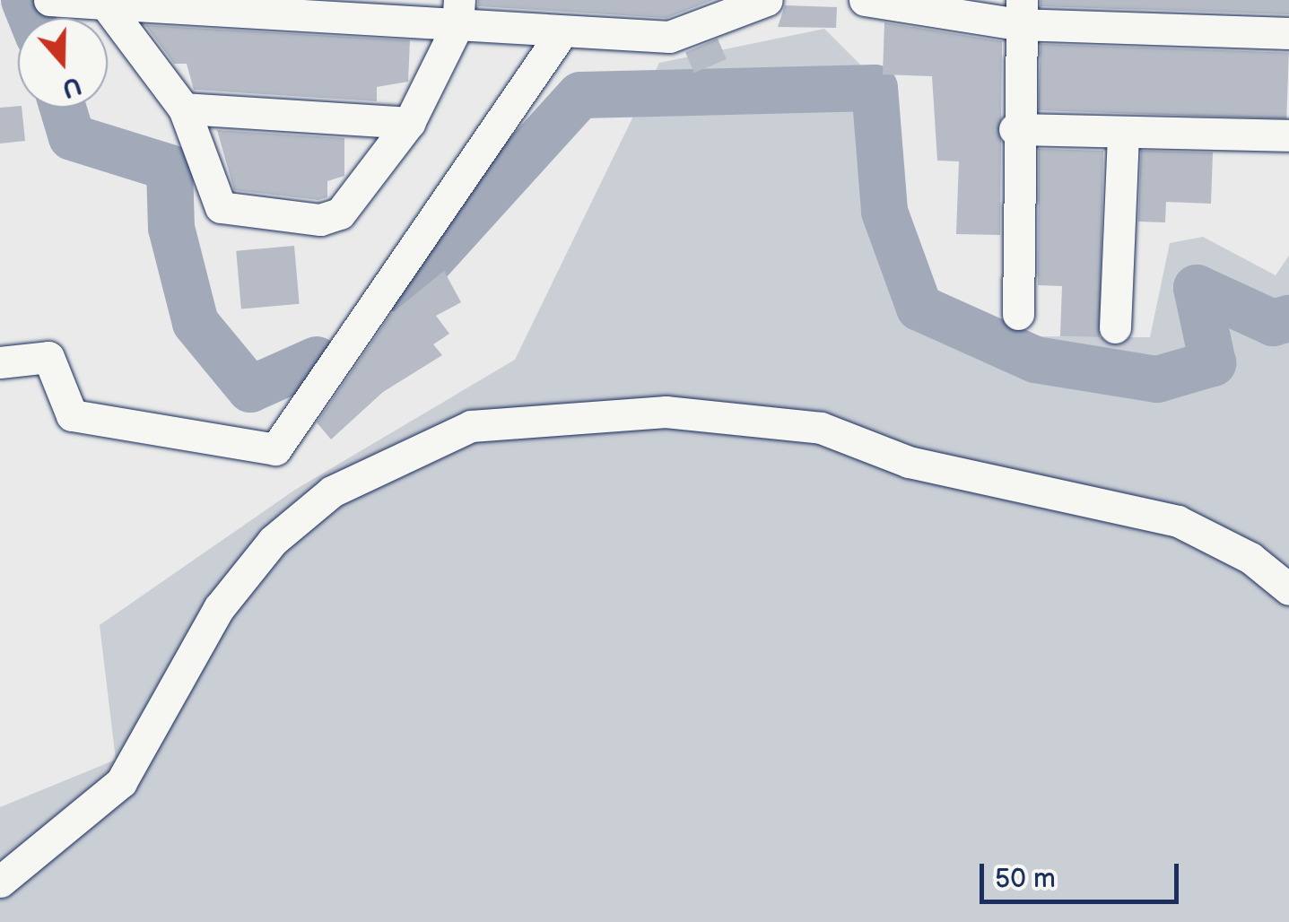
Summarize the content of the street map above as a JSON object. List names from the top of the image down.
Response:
{
  "scale_bar": "50 m",
  "north": "bottom"
}
